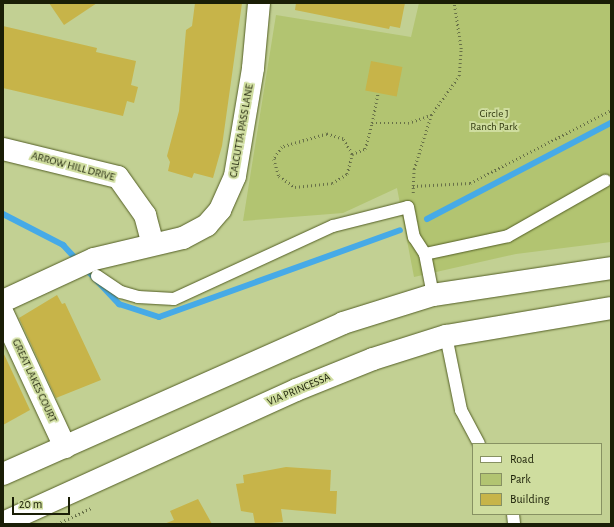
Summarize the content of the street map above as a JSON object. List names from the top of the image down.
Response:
{
  "streets": {
    "street": [
      "CALCUTTA PASS LANE",
      "ARROW HILL DRIVE",
      "GREAT LAKES COURT",
      "VIA PRINCESSA"
    ]
  },
  "crossings": [
    ["CALCUTTA PASS LANE", "ARROW HILL DRIVE"]
  ],
  "parks": ["Circle J Ranch Park"],
  "legend": ["Road", "Park", "Building"],
  "scale_bar": "20 m"
}
